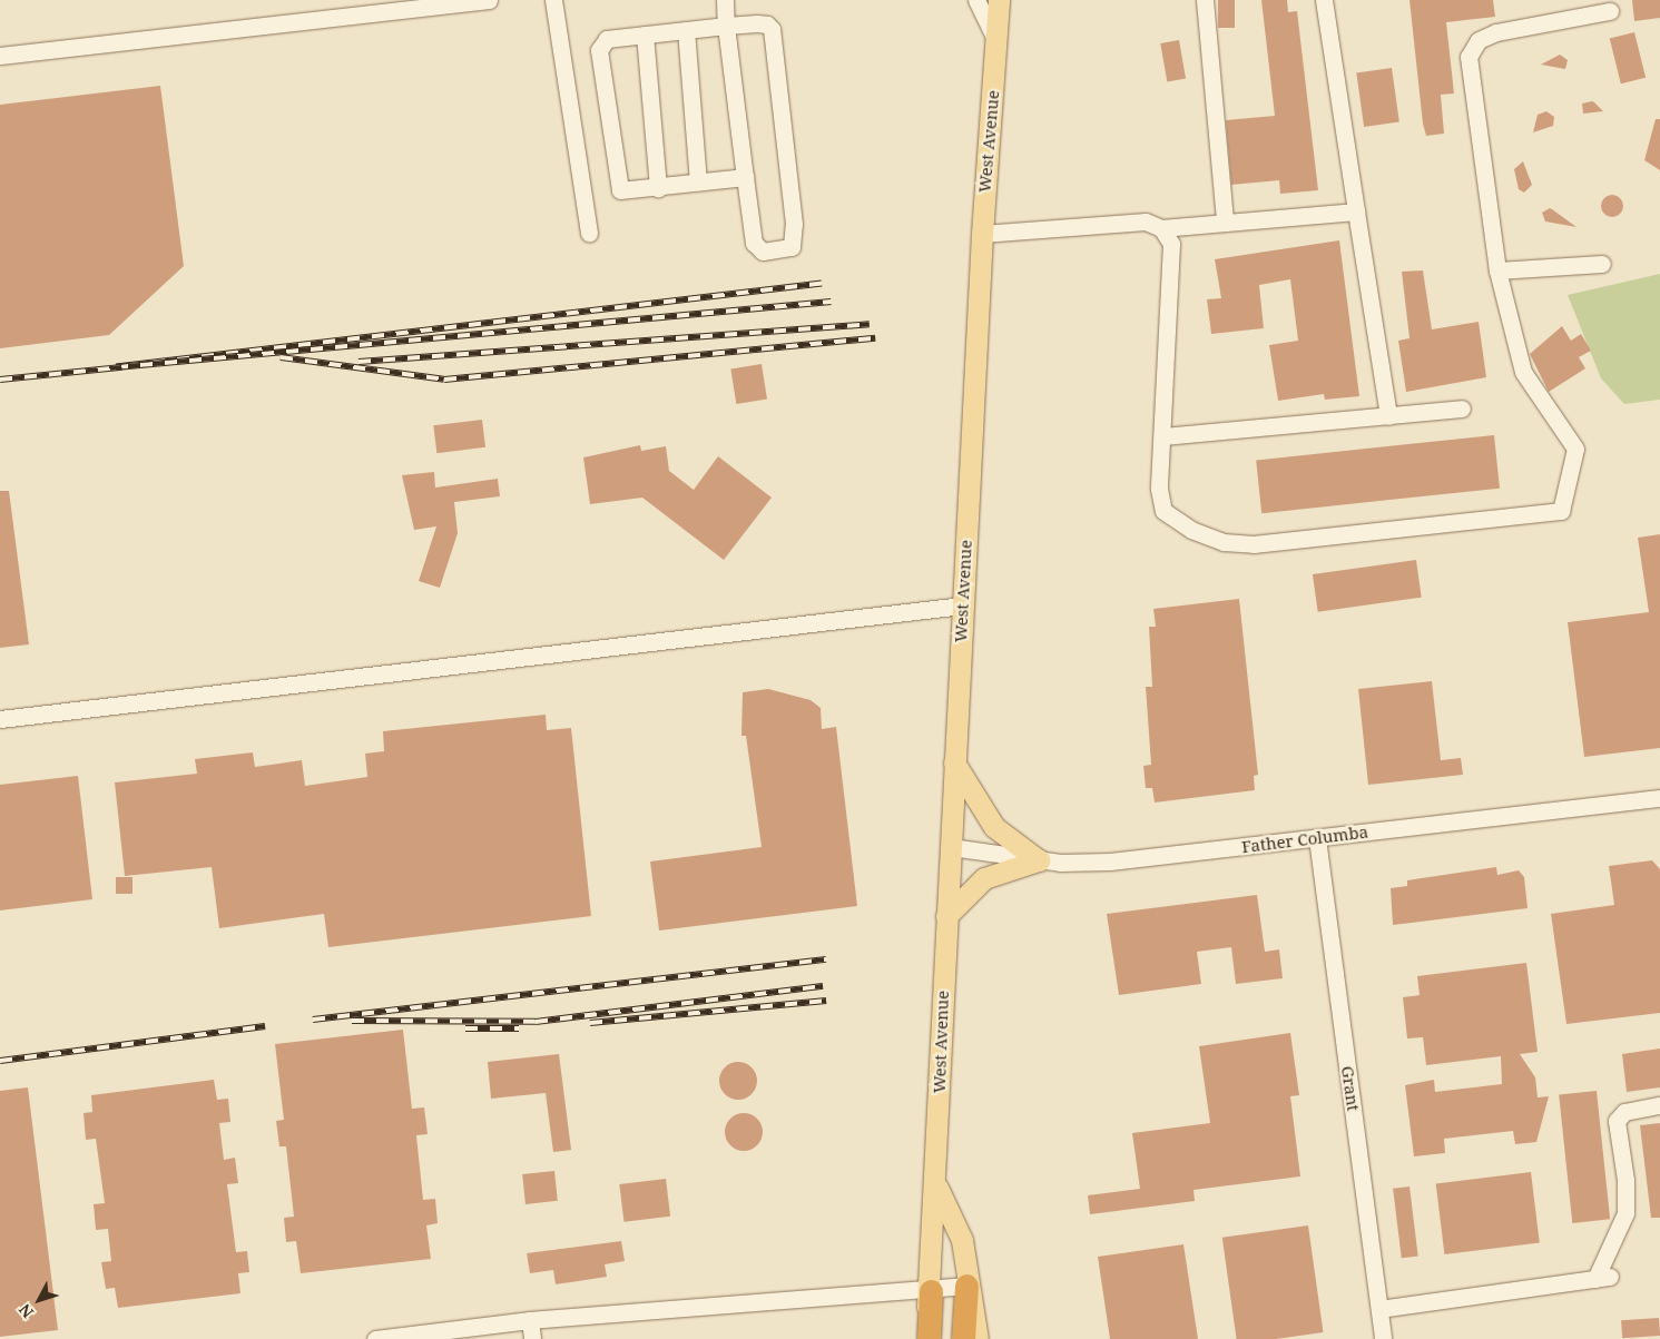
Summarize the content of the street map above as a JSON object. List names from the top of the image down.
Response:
{
  "streets": {
    "main road": ["West Avenue"],
    "street": ["Father Columba", "Grant"]
  },
  "crossings": [
    ["West Avenue", "Father Columba"],
    ["Father Columba", "Grant"]
  ],
  "north": "bottom left"
}
